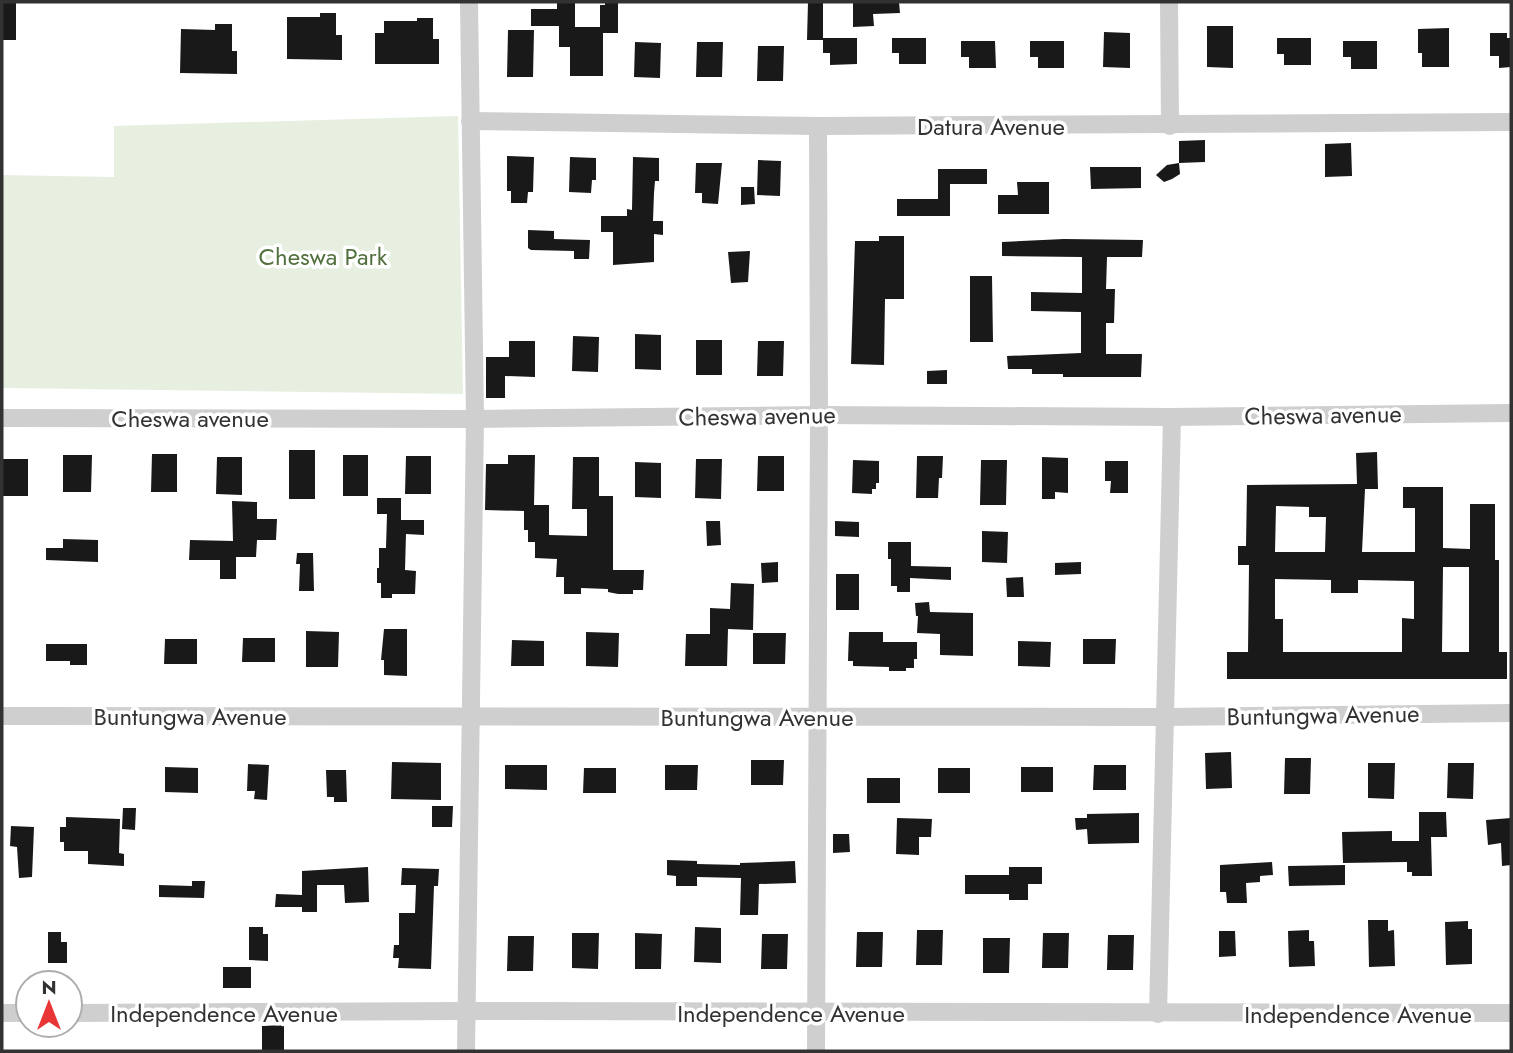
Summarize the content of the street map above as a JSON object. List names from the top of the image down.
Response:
{
  "streets": {
    "street": [
      "Datura Avenue",
      "Cheswa avenue",
      "Buntungwa Avenue",
      "Independence Avenue"
    ]
  },
  "parks": ["Cheswa Park"],
  "north": "top"
}
